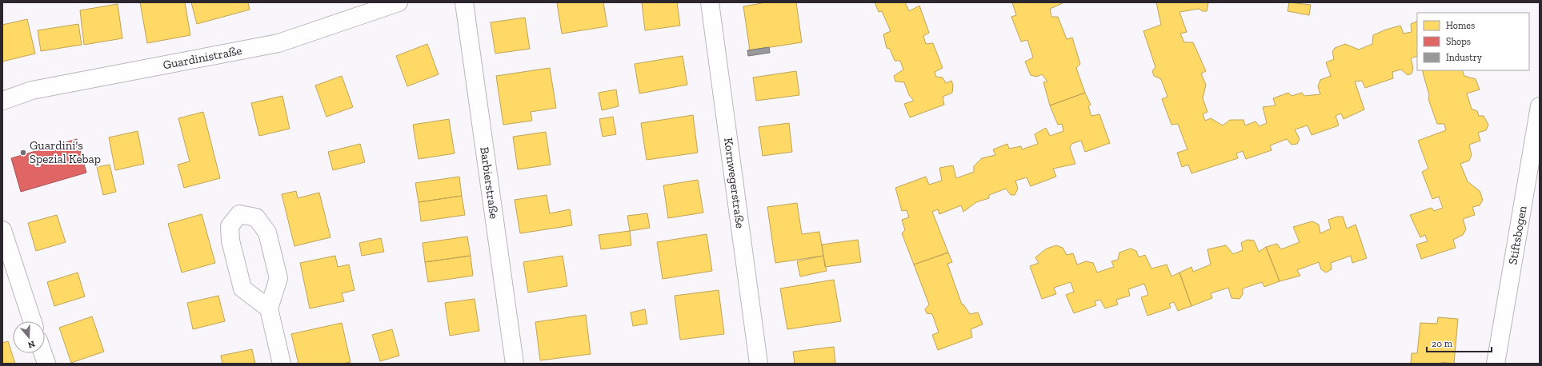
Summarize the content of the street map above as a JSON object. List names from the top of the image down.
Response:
{
  "streets": {
    "street": [
      "Guardinistraße",
      "Barbierstraße",
      "Kornwegerstraße",
      "Stiftsbogen"
    ]
  },
  "places": ["Guardini's Spezial Kebap"],
  "legend": ["Homes", "Shops", "Industry"],
  "scale_bar": "20 m",
  "north": "bottom"
}
